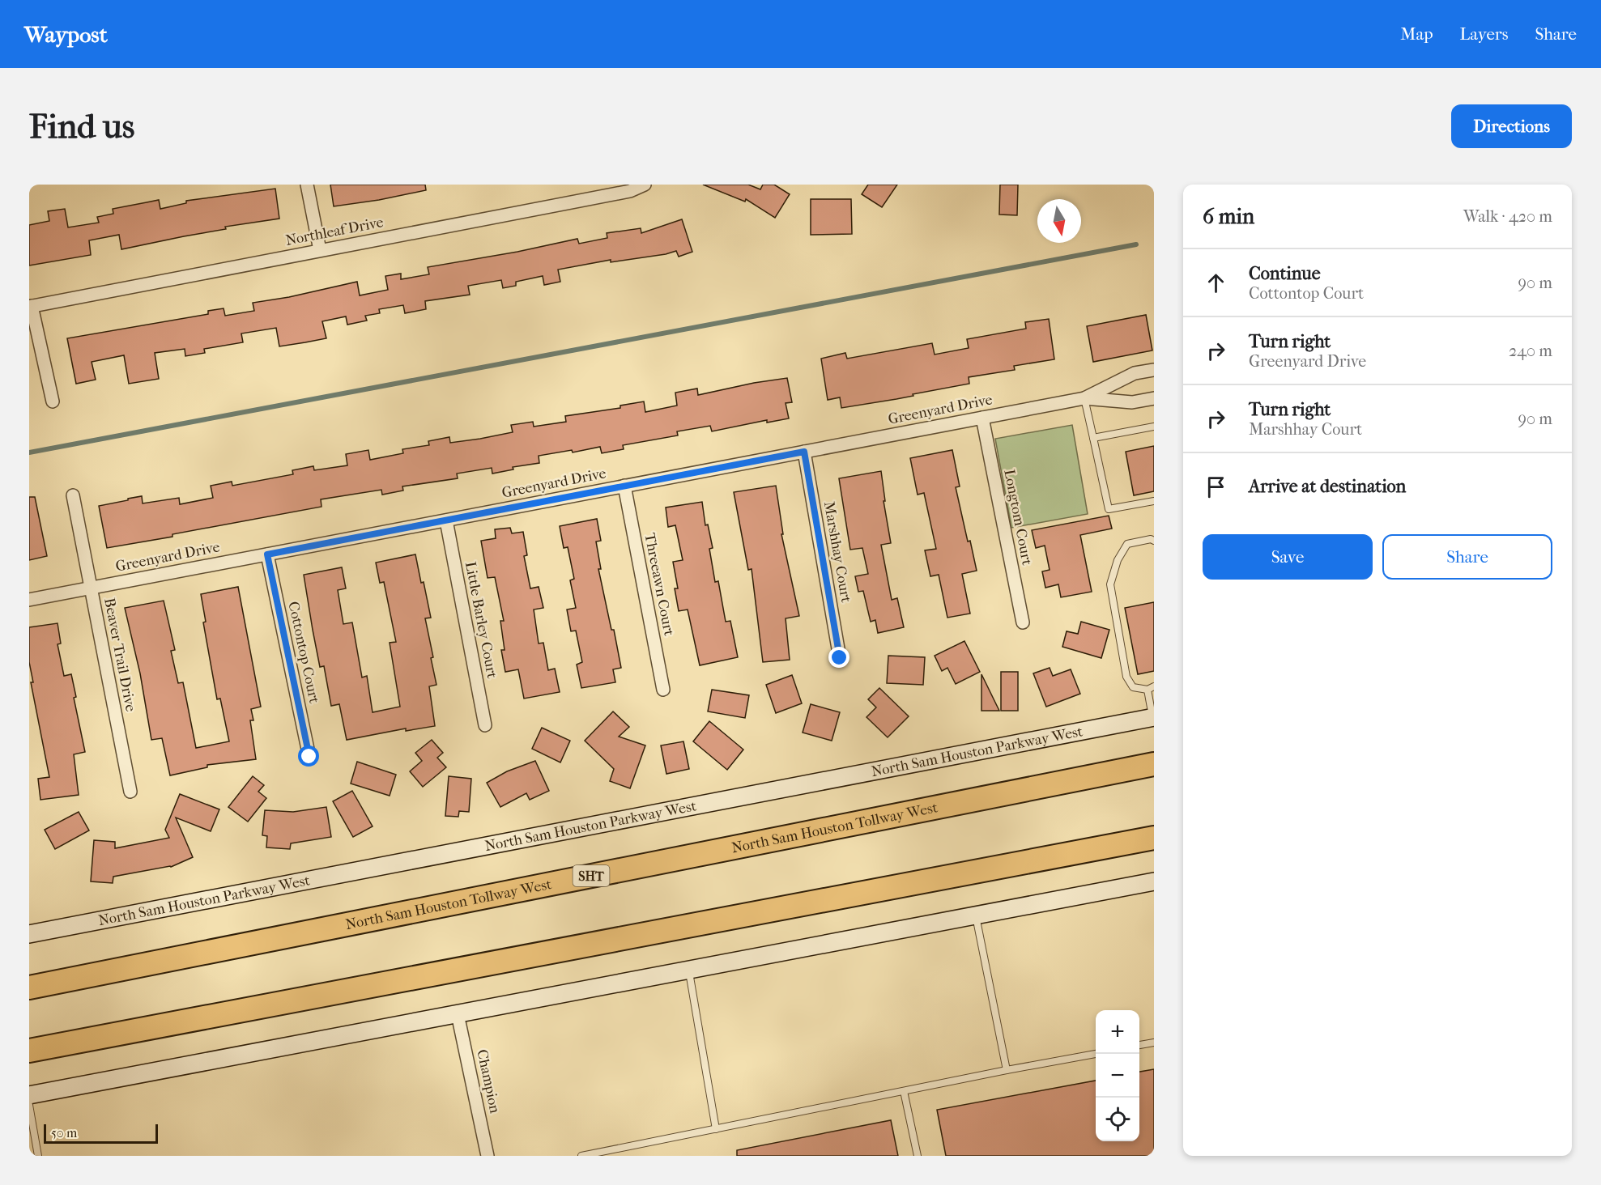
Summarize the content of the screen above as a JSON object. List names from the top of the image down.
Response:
{
  "streets": {
    "highway": ["North Sam Houston Tollway West", "SHT"],
    "main road": ["North Sam Houston Parkway West"],
    "street": [
      "Northleaf Drive",
      "Greenyard Drive",
      "Longtom Court",
      "Marshhay Court",
      "Threeawn Court",
      "Little Barley Court",
      "Cottontop Court",
      "Beaver Trail Drive",
      "Champion"
    ]
  },
  "crossings": [
    ["Greenyard Drive", "Longtom Court"],
    ["Greenyard Drive", "Marshhay Court"],
    ["Greenyard Drive", "Threeawn Court"],
    ["Greenyard Drive", "Little Barley Court"],
    ["Greenyard Drive", "Cottontop Court"],
    ["Greenyard Drive", "Beaver Trail Drive"]
  ],
  "scale_bar": "50 m",
  "north": "bottom",
  "page": {
    "header": "Waypost",
    "nav": ["Map", "Layers", "Share"],
    "buttons": [
      "Directions",
      ["Save", "Share"]
    ],
    "title": "Find us",
    "heading": ["6 min", "Walk · 420 m"],
    "list": [
      ["Continue", "Cottontop Court", "90 m"],
      ["Turn right", "Greenyard Drive", "240 m"],
      ["Turn right", "Marshhay Court", "90 m"],
      "Arrive at destination"
    ],
    "map_buttons": ["+", "−"],
    "scale": "50 m"
  }
}
